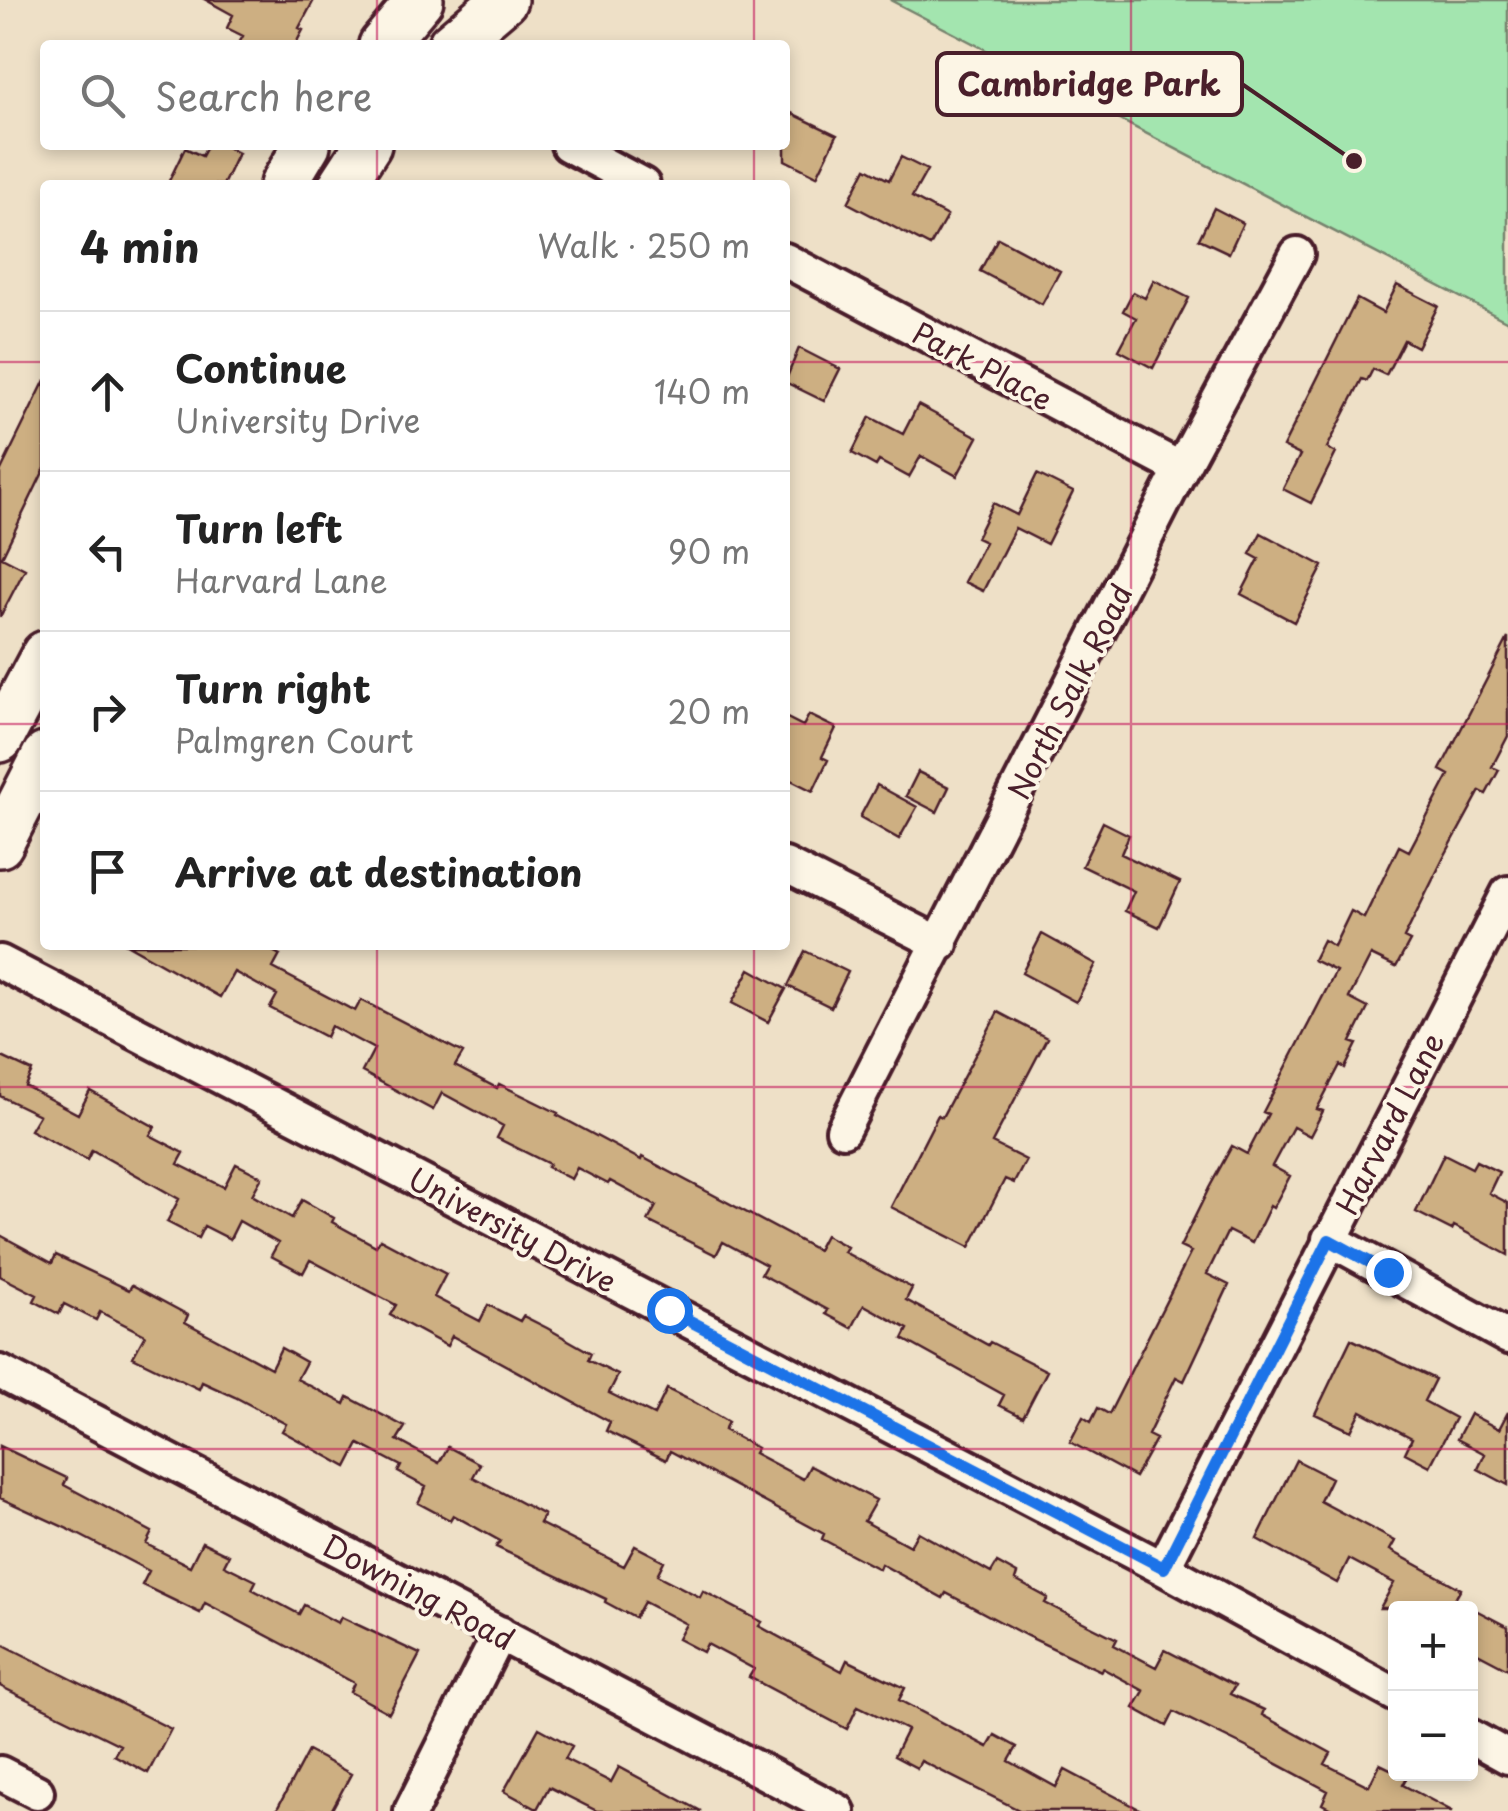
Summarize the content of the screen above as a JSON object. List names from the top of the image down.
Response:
{
  "streets": {
    "street": [
      "Park Place",
      "North Salk Road",
      "Harvard Lane",
      "University Drive",
      "Downing Road"
    ]
  },
  "crossings": [
    ["Park Place", "North Salk Road"],
    ["Harvard Lane", "University Drive"]
  ],
  "places": ["Cambridge Park"],
  "page": {
    "search": "Search here",
    "heading": ["4 min", "Walk · 250 m"],
    "list": [
      ["Continue", "University Drive", "140 m"],
      ["Turn left", "Harvard Lane", "90 m"],
      ["Turn right", "Palmgren Court", "20 m"],
      "Arrive at destination"
    ],
    "map_buttons": ["+", "−"]
  }
}
